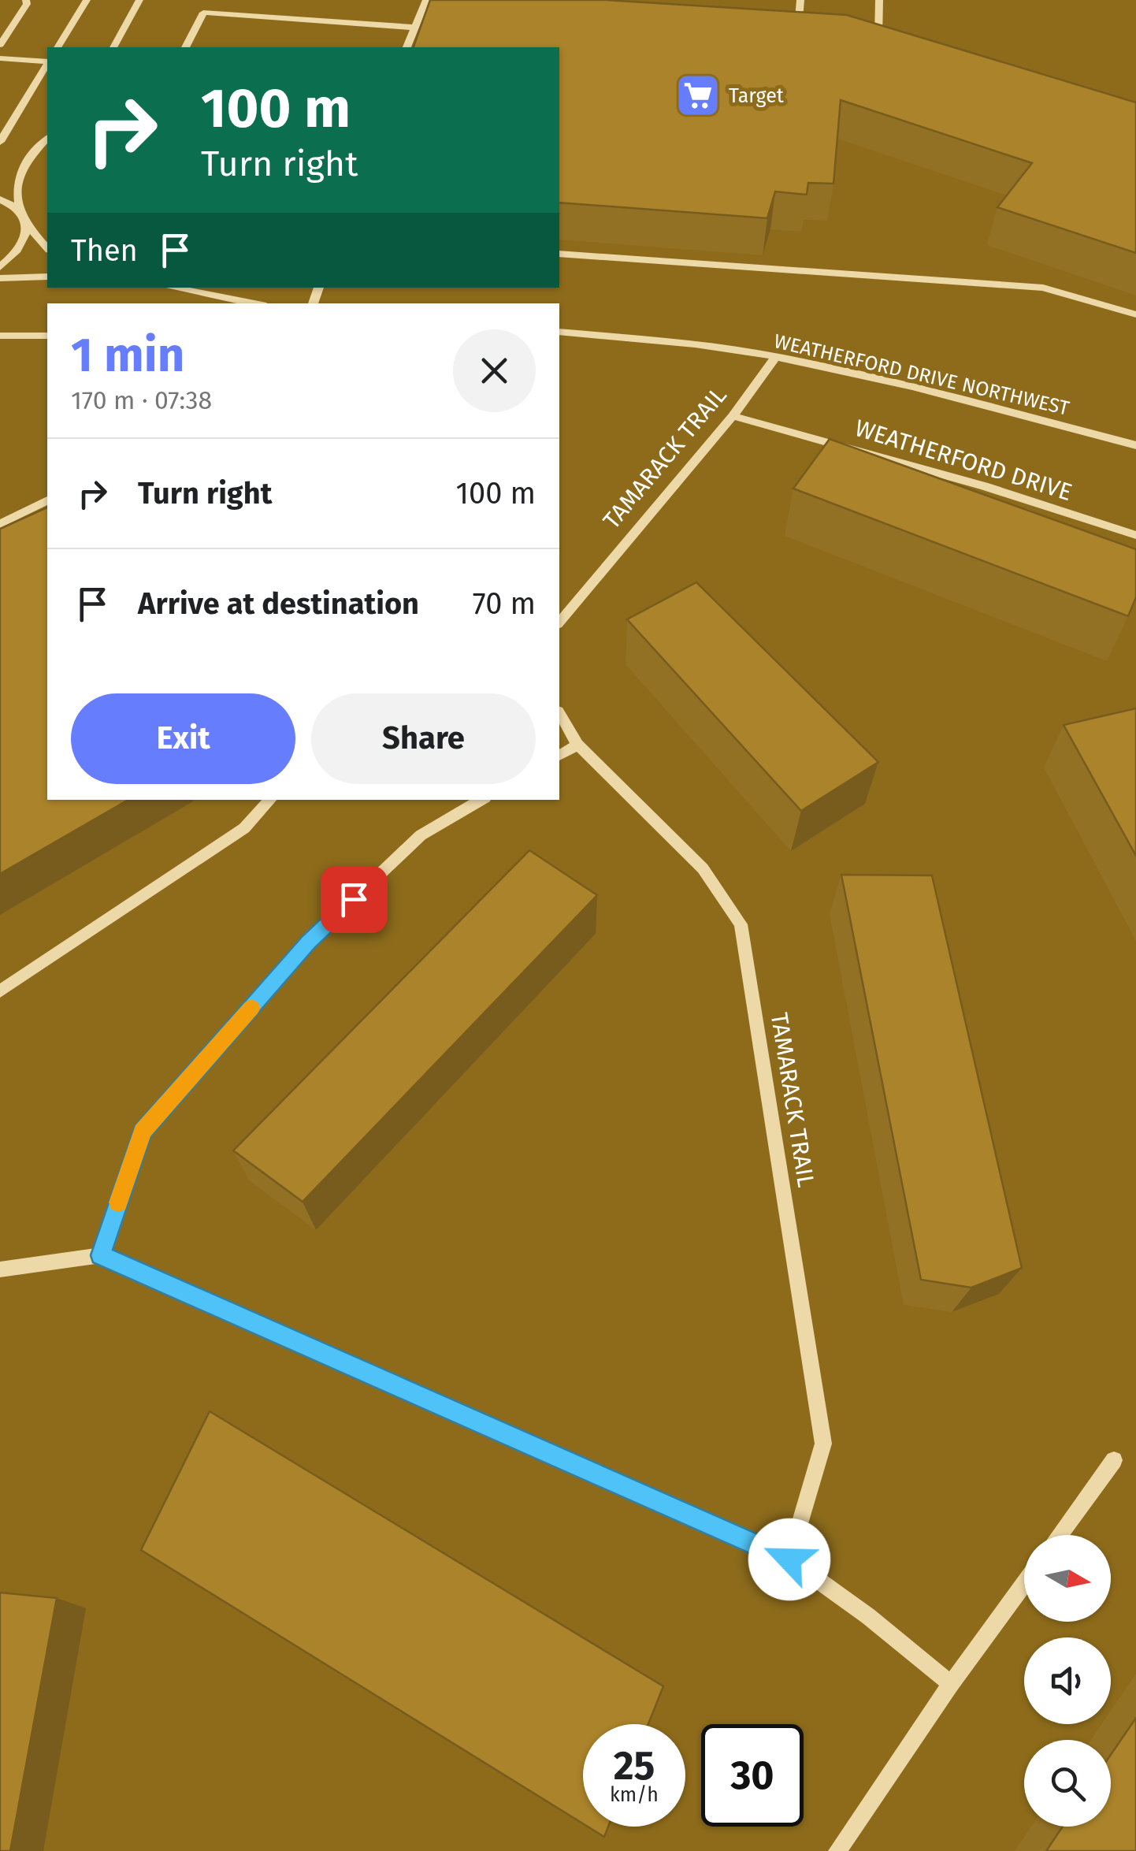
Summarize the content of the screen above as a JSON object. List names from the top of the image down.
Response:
{
  "streets": {
    "street": ["WEATHERFORD DRIVE NORTHWEST", "TAMARACK TRAIL", "WEATHERFORD DRIVE"]
  },
  "crossings": [
    ["WEATHERFORD DRIVE NORTHWEST", "TAMARACK TRAIL"],
    ["TAMARACK TRAIL", "WEATHERFORD DRIVE"]
  ],
  "places": {
    "supermarket": ["Target"]
  },
  "north": "right",
  "page": {
    "turn": ["100 m", "Turn right"],
    "then": "Then",
    "heading": ["1 min", "170 m · 07:38"],
    "list": [
      {
        "name": "Turn right",
        "value": "100 m"
      },
      {
        "name": "Arrive at destination",
        "value": "70 m"
      }
    ],
    "buttons": ["Exit", "Share"],
    "speed": "25 km/h",
    "limit": "30"
  }
}
